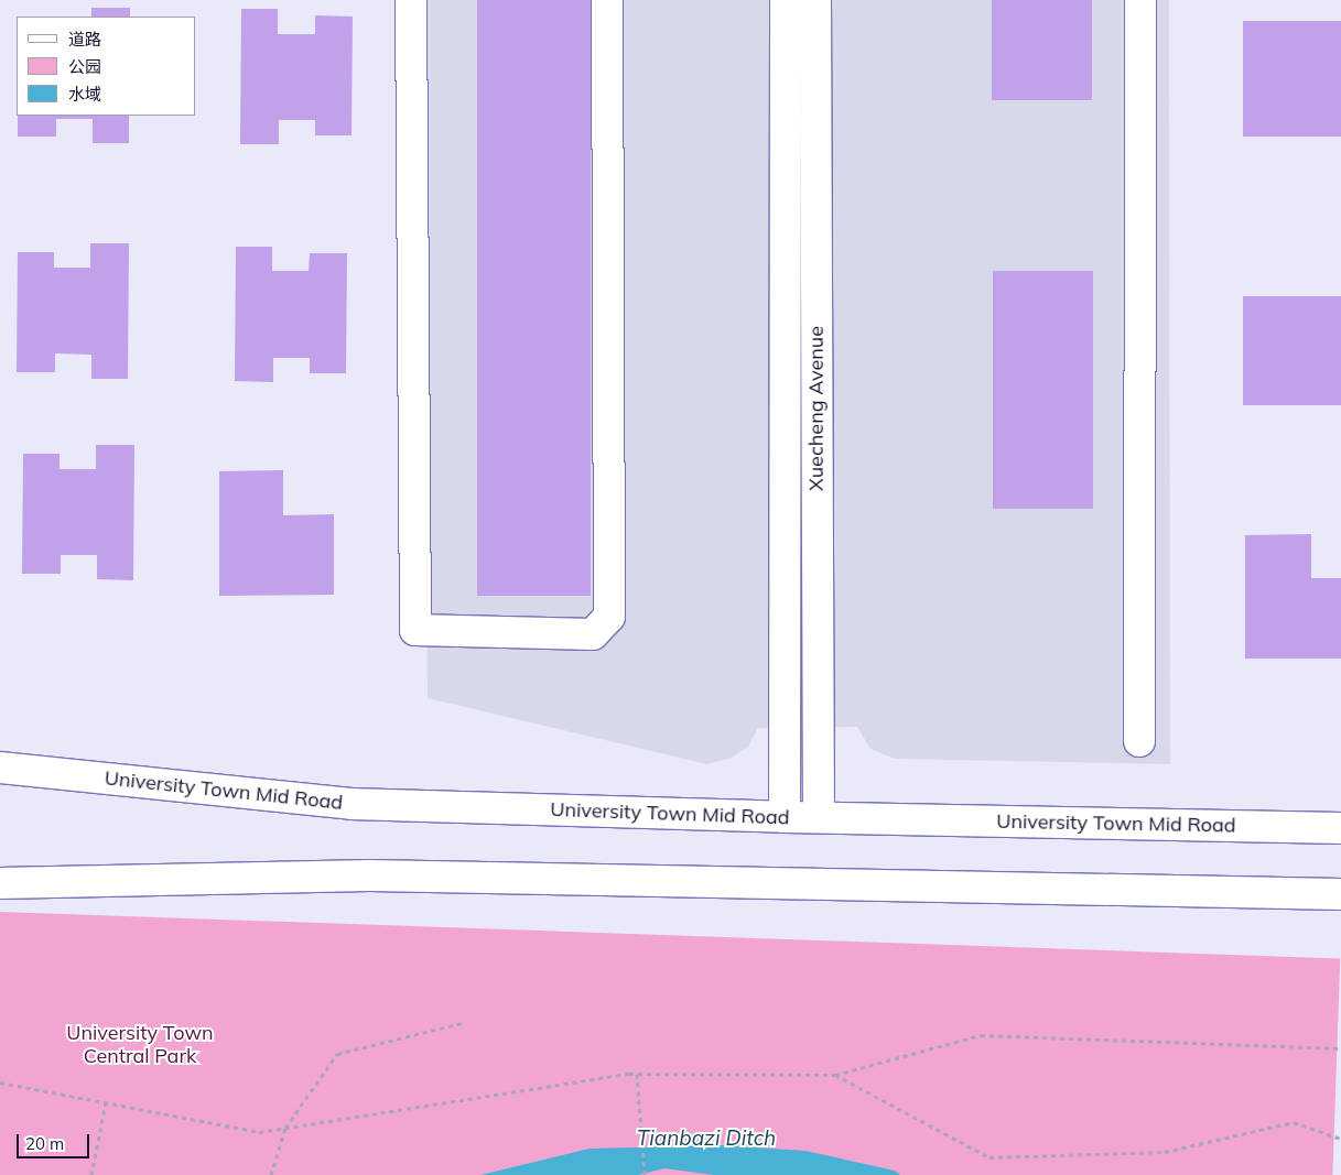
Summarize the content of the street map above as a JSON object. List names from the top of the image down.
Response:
{
  "streets": {
    "main road": ["Xuecheng Avenue", "University Town Mid Road"]
  },
  "crossings": [
    ["Xuecheng Avenue", "University Town Mid Road"]
  ],
  "water": ["Tianbazi Ditch"],
  "parks": ["University Town Central Park"],
  "legend": ["道路", "公园", "水域"],
  "scale_bar": "20 m"
}
